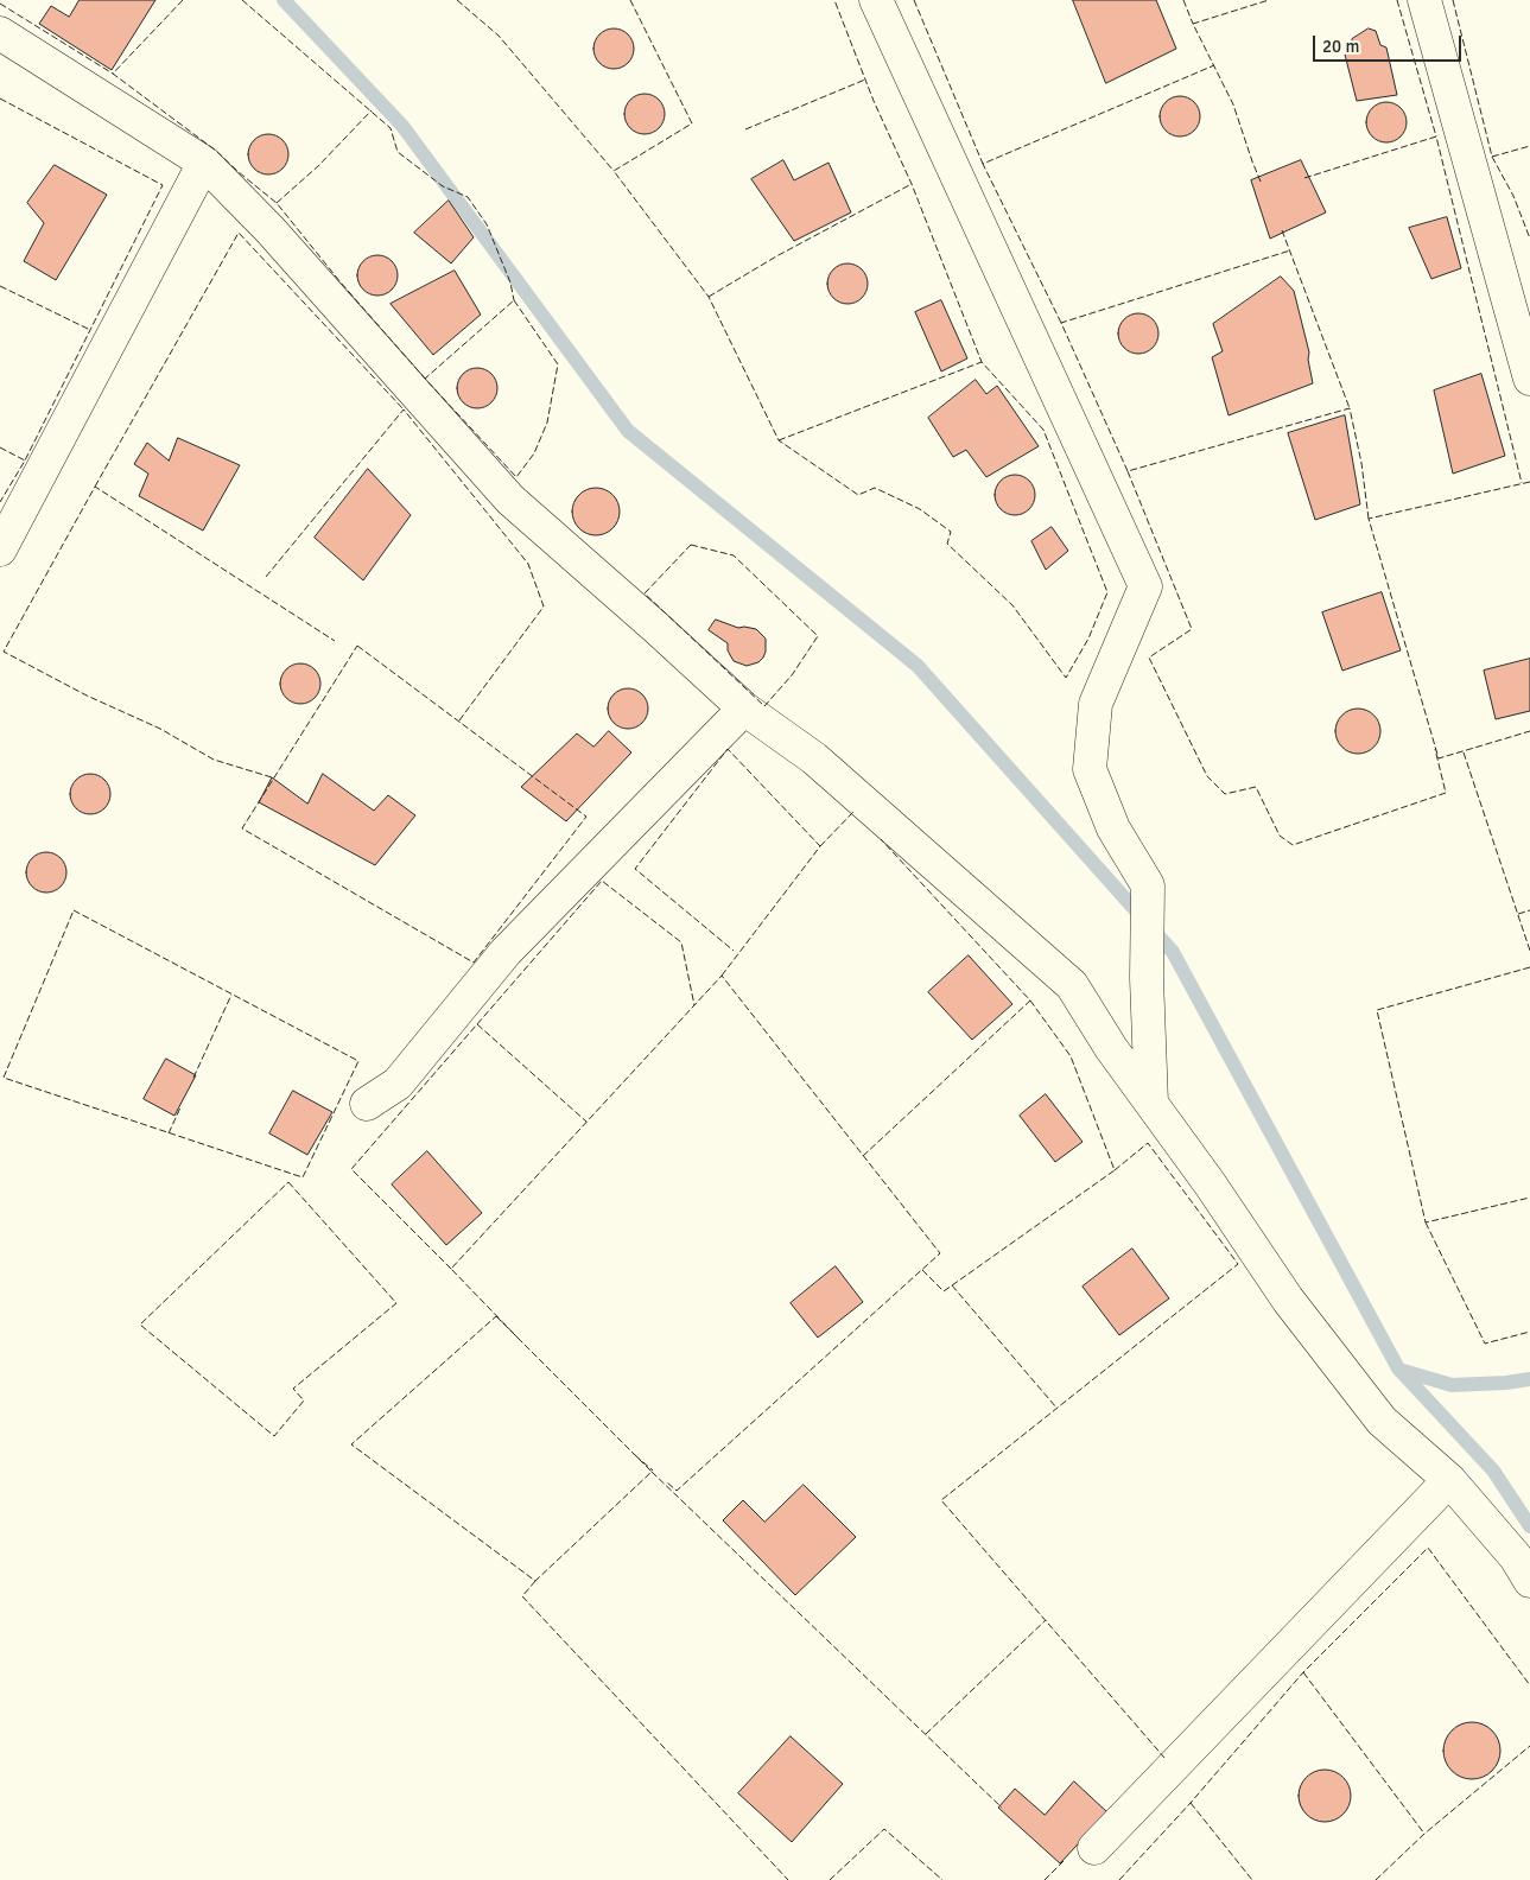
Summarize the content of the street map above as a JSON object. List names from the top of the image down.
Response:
{
  "scale_bar": "20 m"
}
